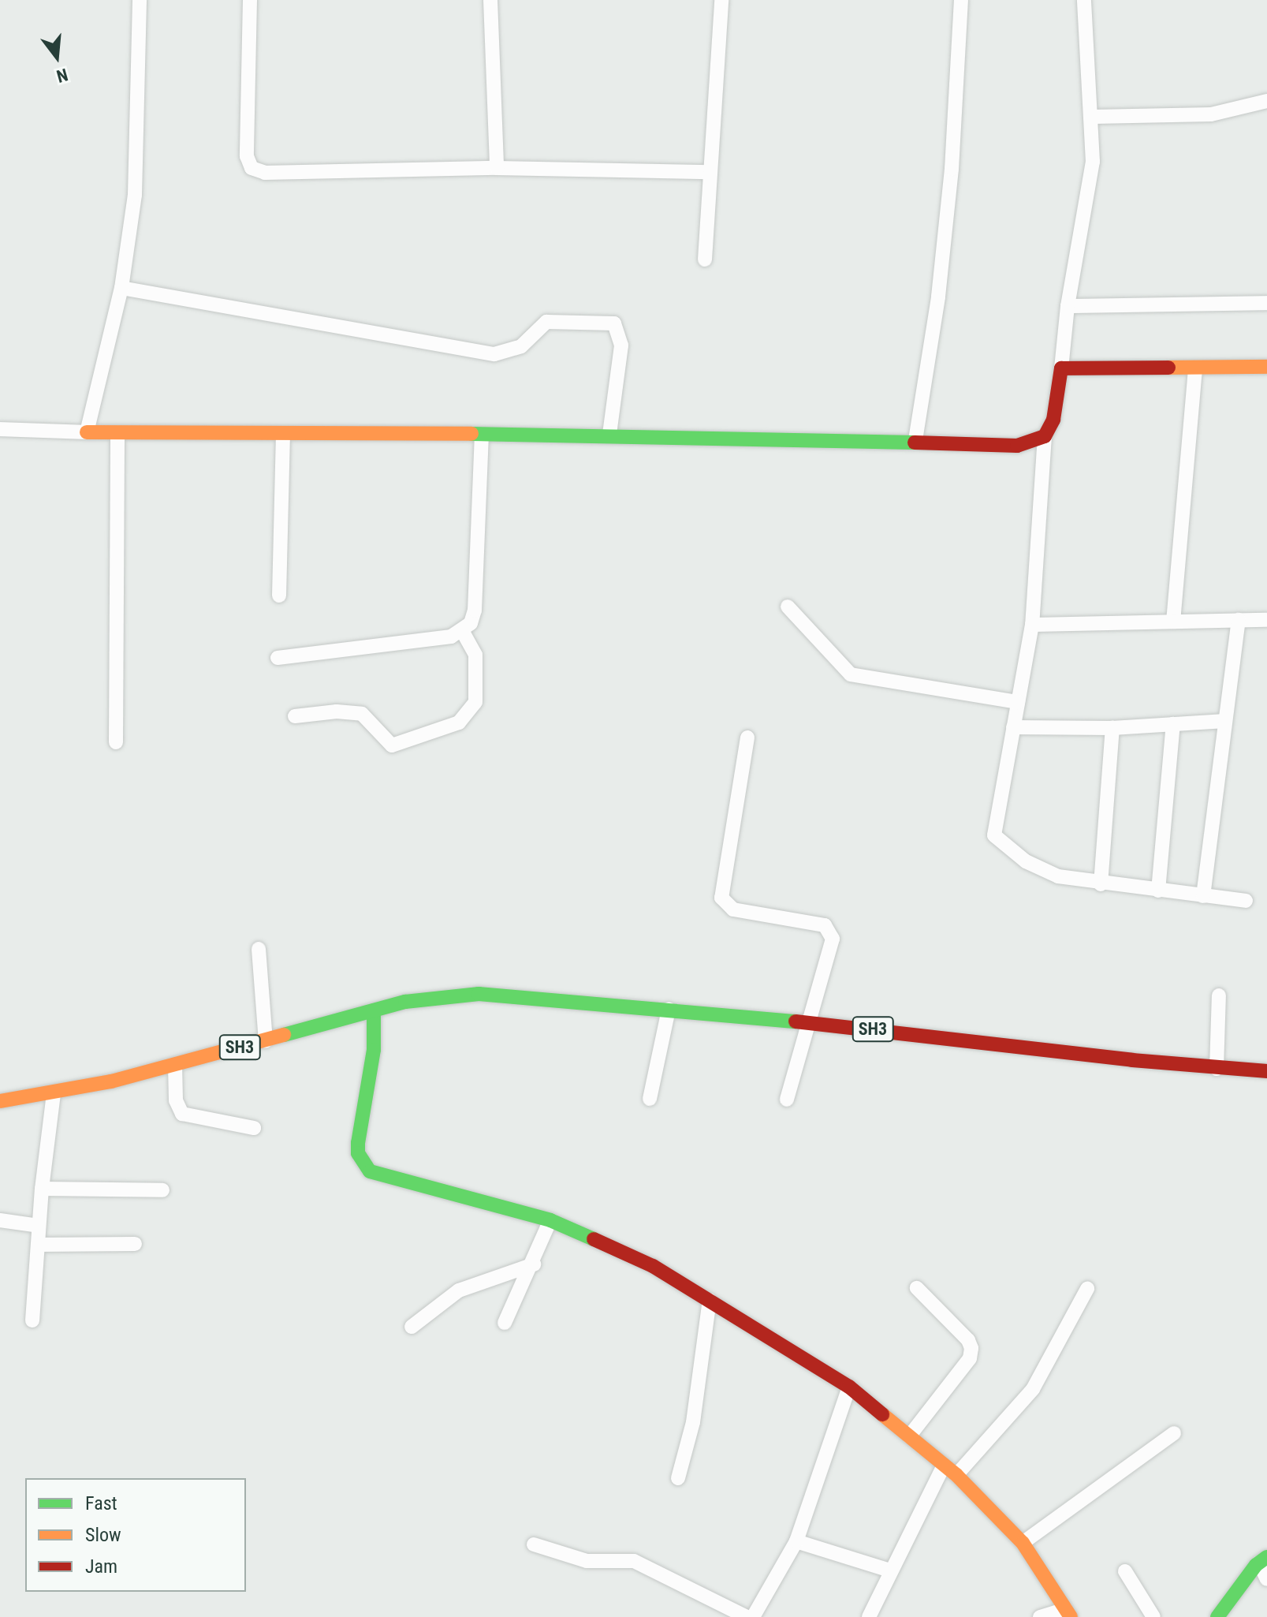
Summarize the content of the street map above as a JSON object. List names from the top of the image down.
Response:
{
  "streets": {
    "street": ["SH3"]
  },
  "legend": ["Fast", "Slow", "Jam"],
  "north": "bottom"
}
